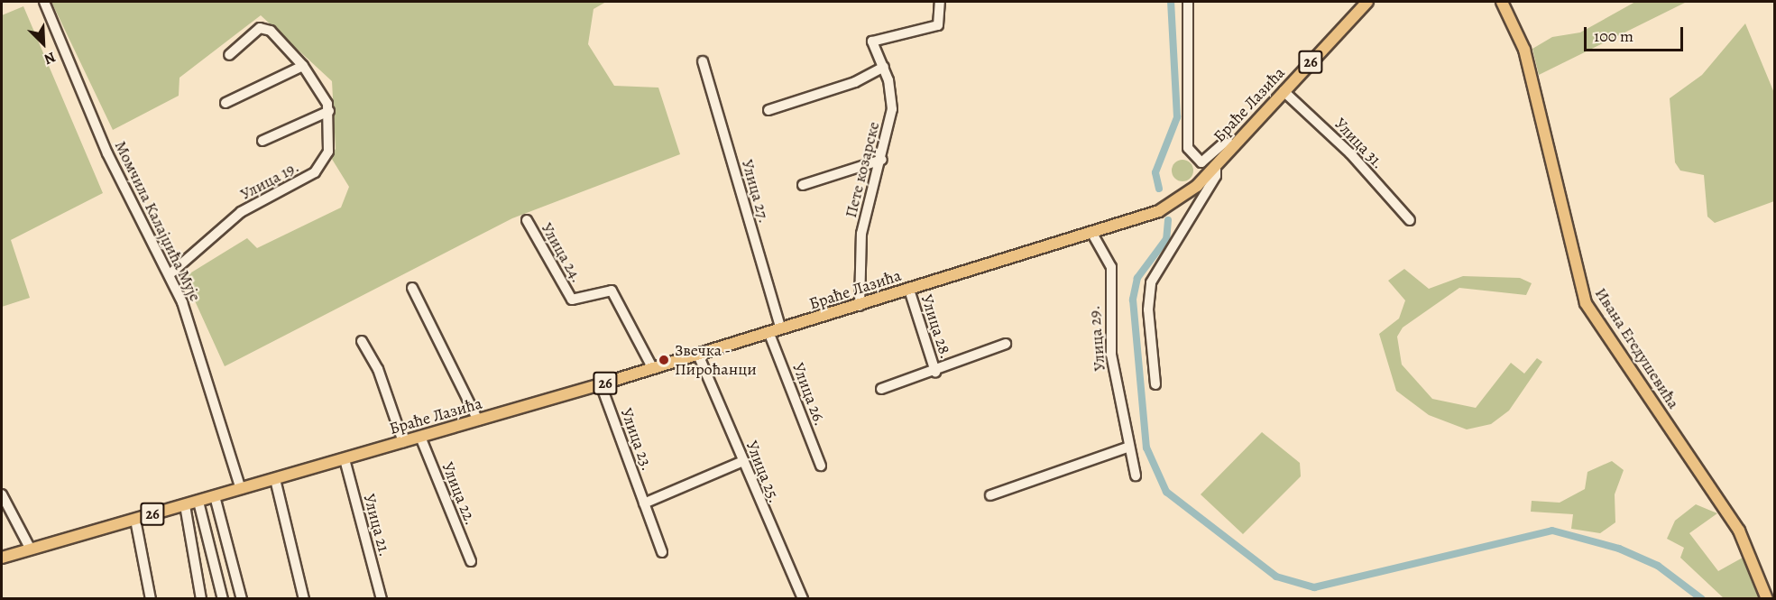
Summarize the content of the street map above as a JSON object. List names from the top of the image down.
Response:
{
  "streets": {
    "main road": ["26", "Браће Лазића", "Ивана Егедушевића"],
    "street": [
      "Улица 31.",
      "Пете козарске",
      "Улица 19.",
      "Улица 27.",
      "Момчила Калајџића Мује",
      "Улица 24.",
      "Улица 28.",
      "Улица 29.",
      "Улица 26.",
      "Улица 23.",
      "Улица 25.",
      "Улица 22.",
      "Улица 21."
    ]
  },
  "crossings": [
    ["26", "Браће Лазића"],
    ["26", "Момчила Калајџића Мује"],
    ["Браће Лазића", "Улица 31."],
    ["Браће Лазића", "Пете козарске"],
    ["Браће Лазића", "Улица 27."],
    ["Браће Лазића", "Улица 24."],
    ["Браће Лазића", "Улица 28."],
    ["Браће Лазића", "Улица 29."],
    ["Браће Лазића", "Улица 26."],
    ["Браће Лазића", "Улица 23."],
    ["Браће Лазића", "Улица 25."],
    ["Браће Лазића", "Улица 22."],
    ["Браће Лазића", "Улица 21."],
    ["Улица 19.", "Момчила Калајџића Мује"]
  ],
  "places": ["Звечка - Пироћанци"],
  "scale_bar": "100 m",
  "north": "bottom right"
}
